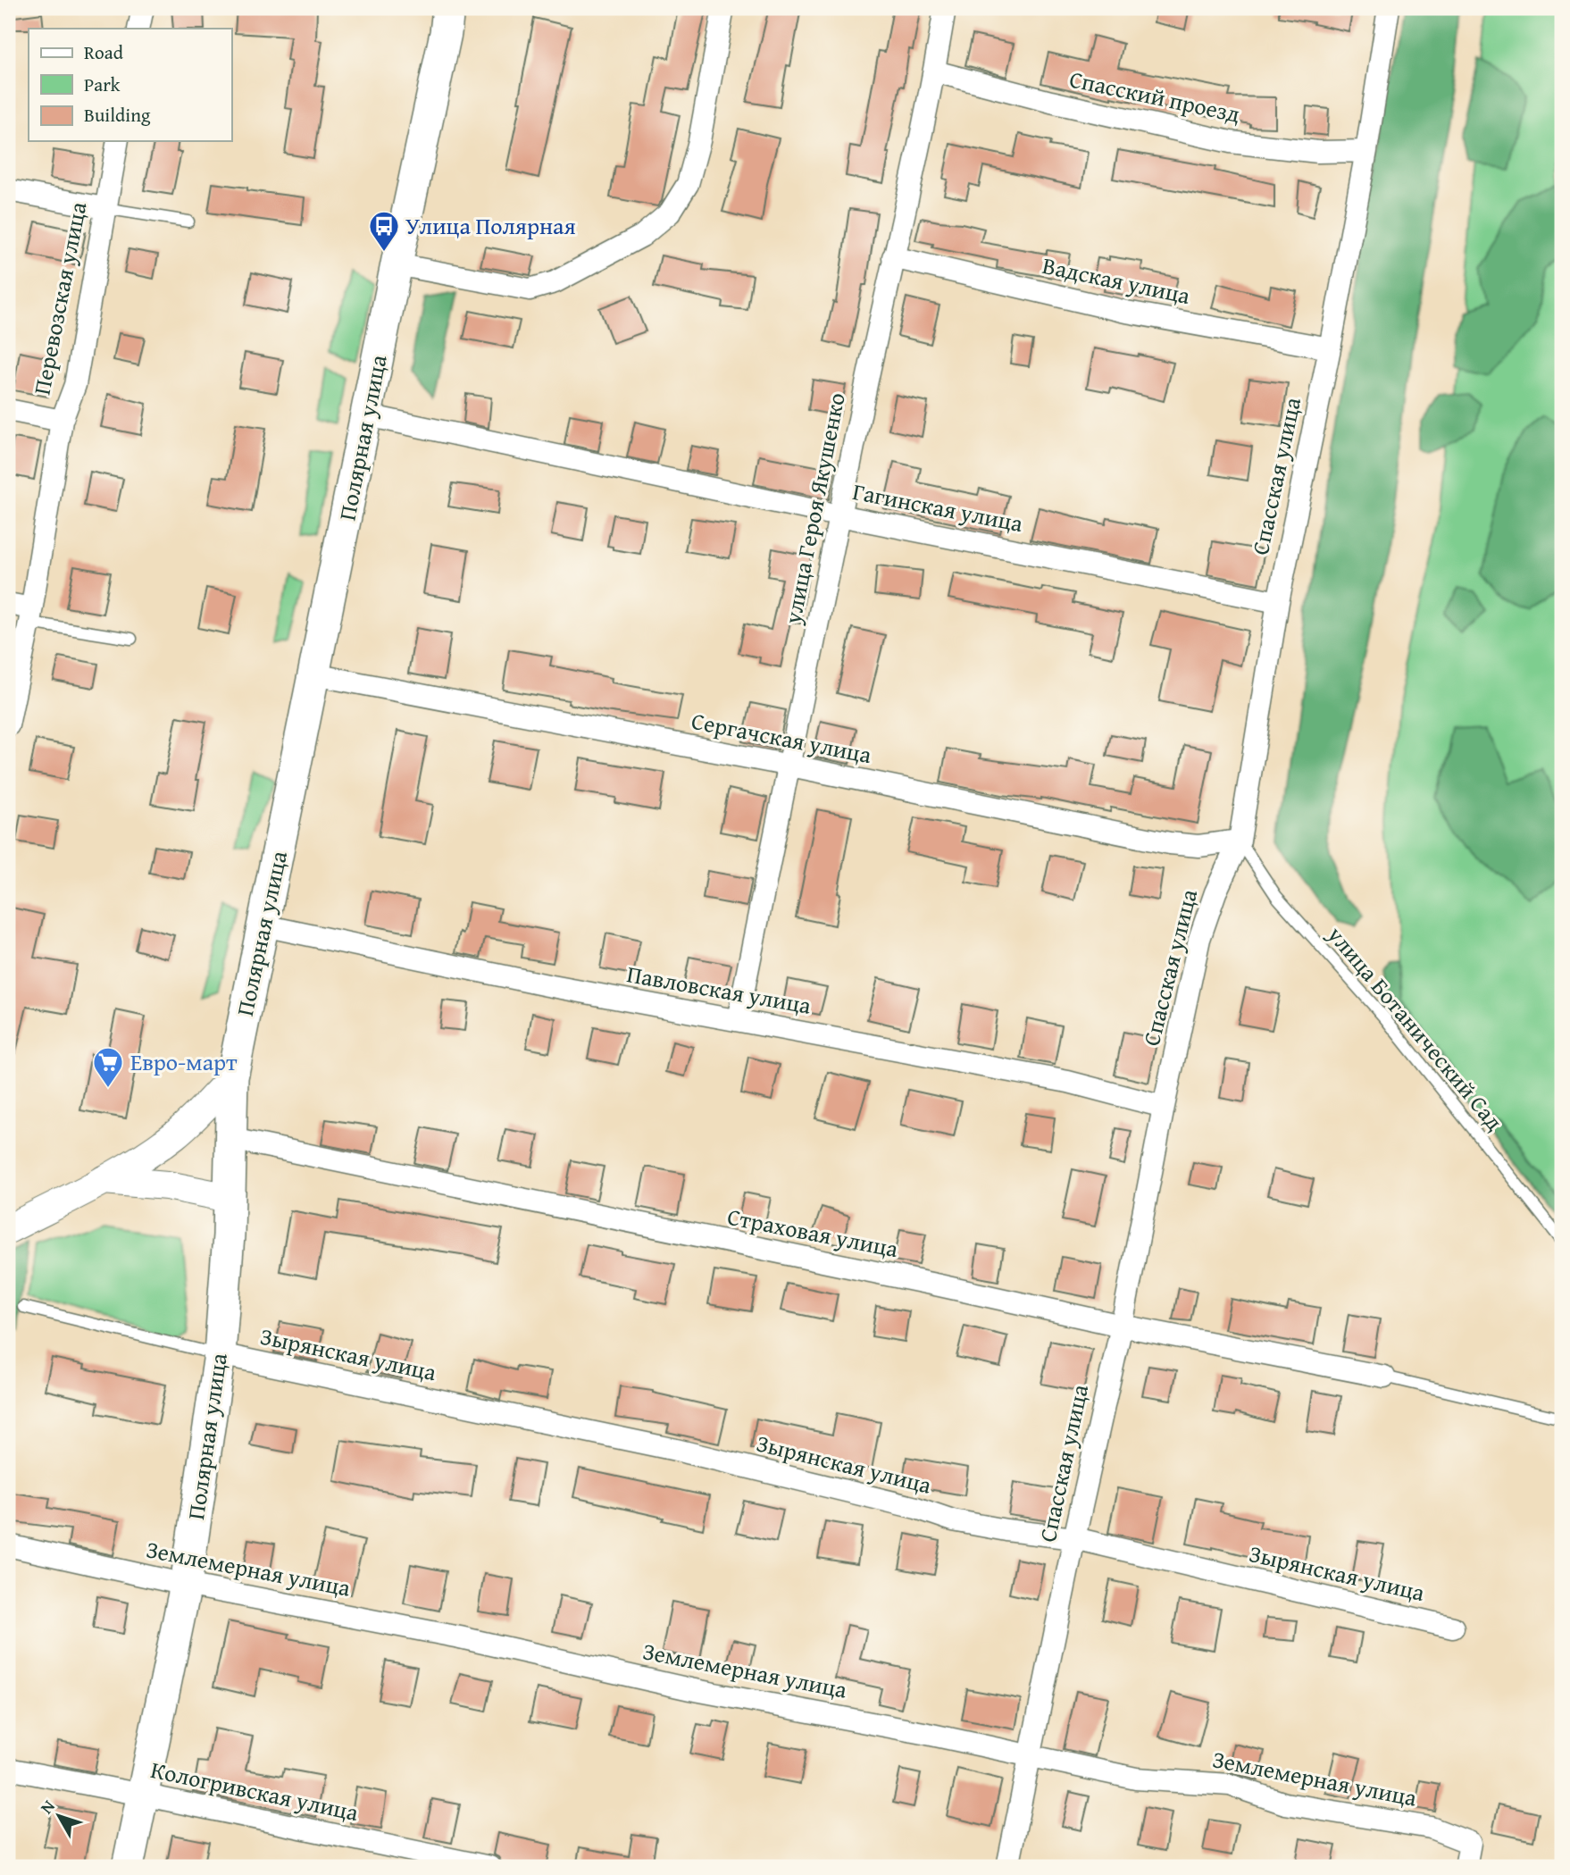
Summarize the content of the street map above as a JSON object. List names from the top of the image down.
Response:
{
  "streets": {
    "main road": ["Полярная улица"],
    "street": [
      "Спасский проезд",
      "Вадская улица",
      "Перевозская улица",
      "Спасская улица",
      "Гагинская улица",
      "улица Героя Якушенко",
      "Сергачская улица",
      "Павловская улица",
      "Страховая улица",
      "Зырянская улица",
      "Землемерная улица",
      "Кологривская улица"
    ],
    "lane": ["улица Ботанический Сад"]
  },
  "crossings": [
    ["Спасский проезд", "Спасская улица"],
    ["Спасский проезд", "улица Героя Якушенко"],
    ["Вадская улица", "Спасская улица"],
    ["Вадская улица", "улица Героя Якушенко"],
    ["Полярная улица", "Гагинская улица"],
    ["Полярная улица", "Сергачская улица"],
    ["Полярная улица", "Павловская улица"],
    ["Полярная улица", "Страховая улица"],
    ["Полярная улица", "Зырянская улица"],
    ["Полярная улица", "Землемерная улица"],
    ["Полярная улица", "Кологривская улица"],
    ["Спасская улица", "Гагинская улица"],
    ["Спасская улица", "Сергачская улица"],
    ["Спасская улица", "Павловская улица"],
    ["Спасская улица", "улица Ботанический Сад"],
    ["Спасская улица", "Страховая улица"],
    ["Спасская улица", "Зырянская улица"],
    ["Спасская улица", "Землемерная улица"],
    ["Гагинская улица", "улица Героя Якушенко"],
    ["улица Героя Якушенко", "Сергачская улица"],
    ["улица Героя Якушенко", "Павловская улица"],
    ["Сергачская улица", "улица Ботанический Сад"]
  ],
  "places": {
    "bus stop": ["Улица Полярная"],
    "supermarket": ["Евро-март"]
  },
  "legend": ["Road", "Park", "Building"],
  "north": "top left"
}
